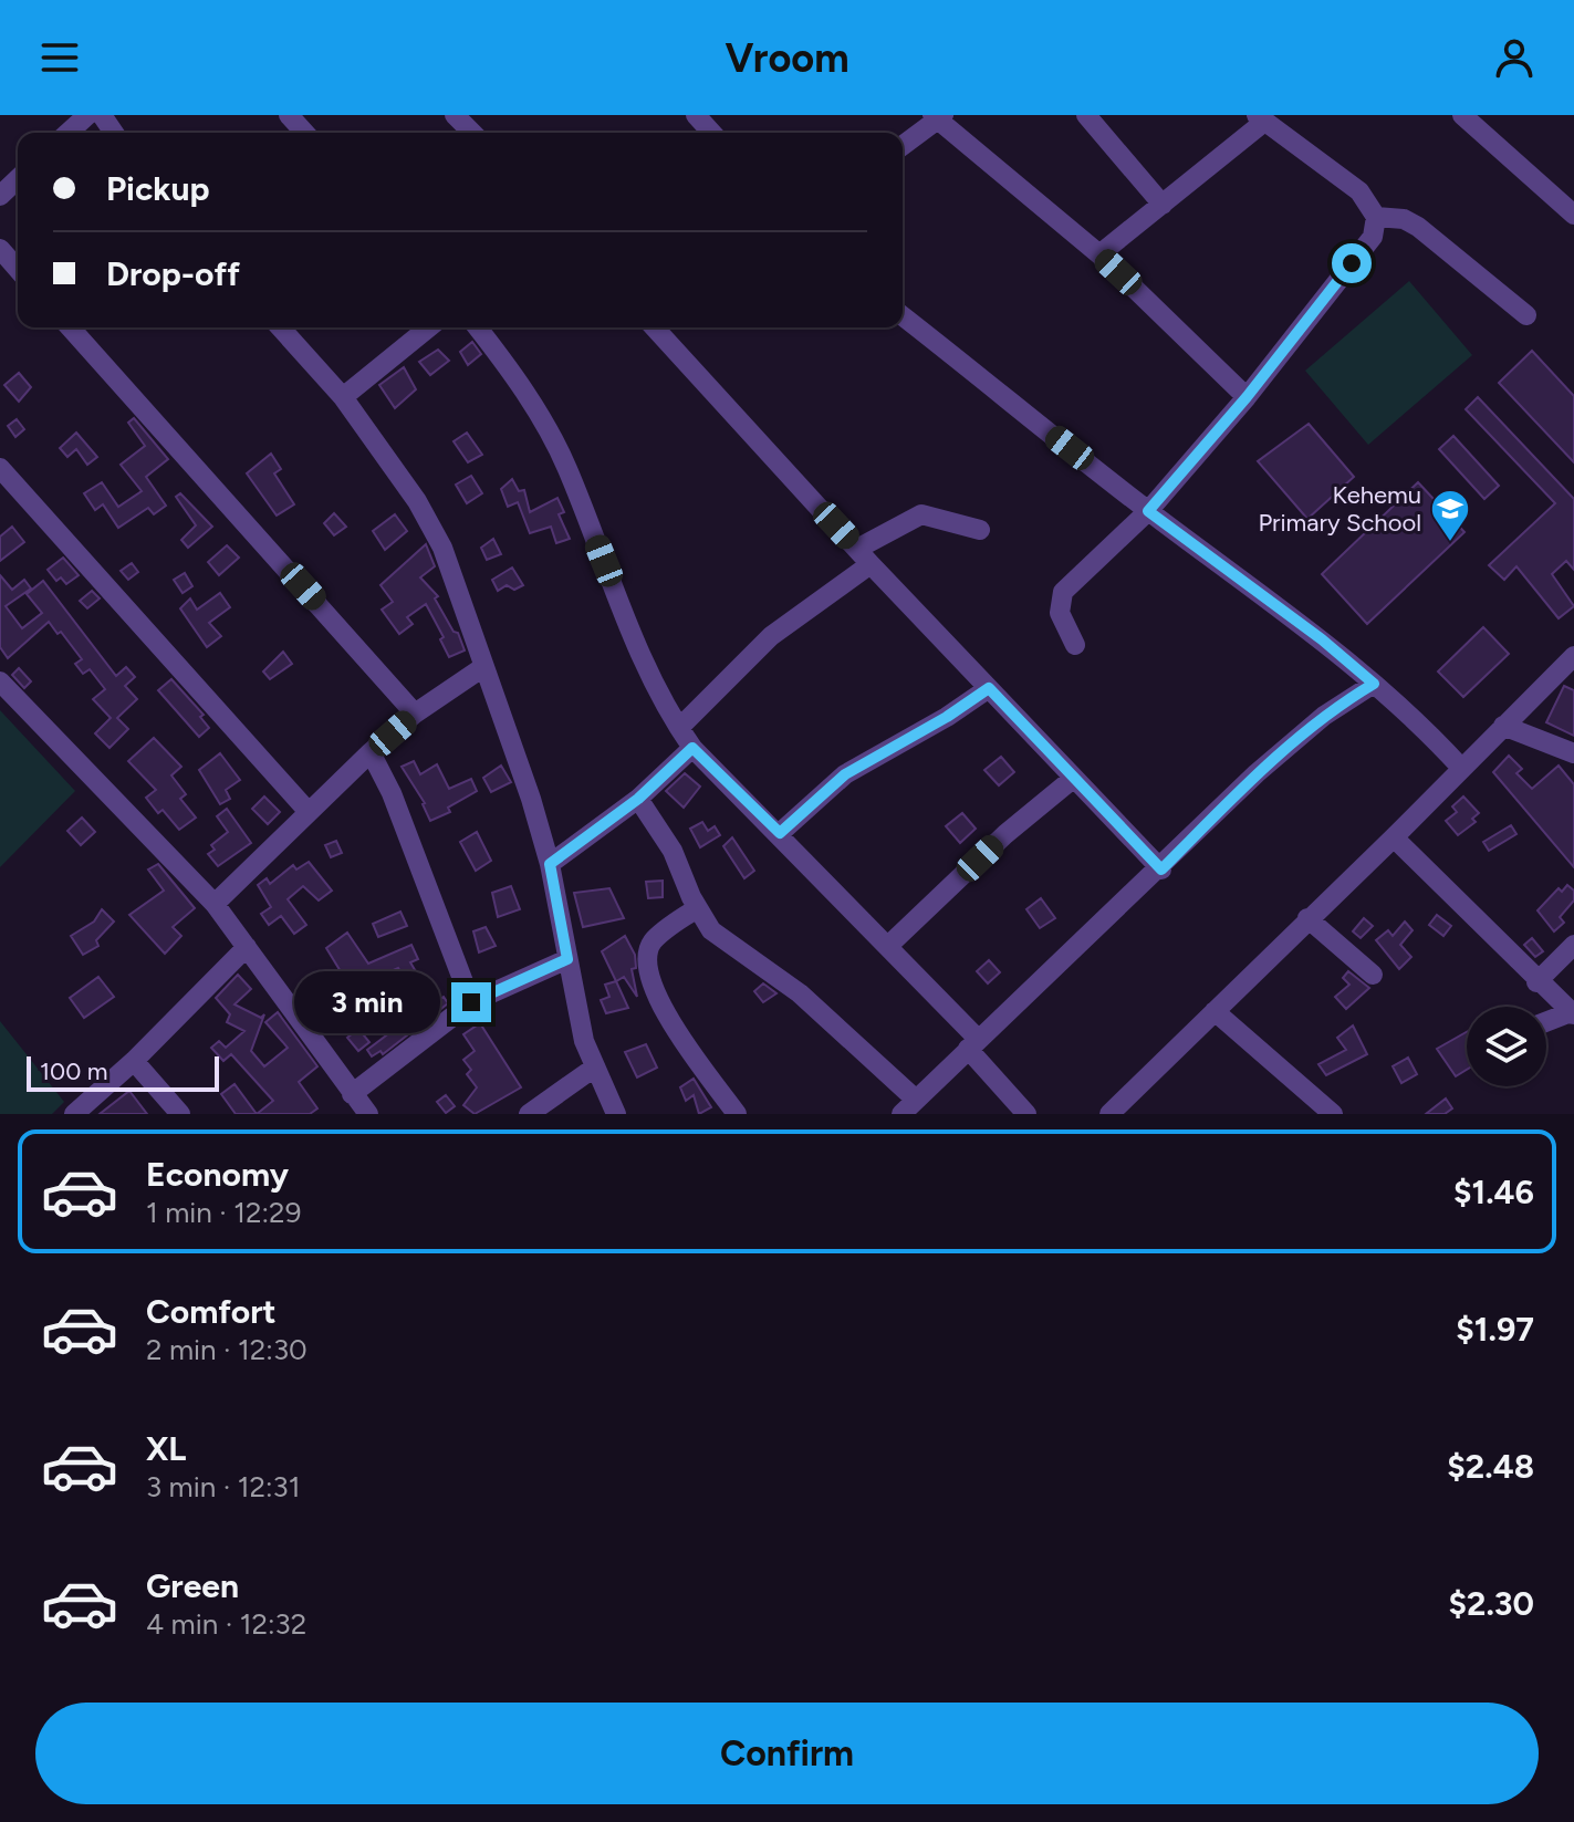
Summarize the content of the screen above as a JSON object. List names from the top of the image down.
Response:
{
  "places": {
    "school or university": ["Kehemu Primary School"]
  },
  "scale_bar": "100 m",
  "page": {
    "header": "Vroom",
    "banner": ["Pickup", "Drop-off"],
    "bubble": "3 min",
    "scale": "100 m",
    "list": [
      {
        "name": "Economy",
        "note": "1 min · 12:29",
        "value": "$1.46"
      },
      {
        "name": "Comfort",
        "note": "2 min · 12:30",
        "value": "$1.97"
      },
      {
        "name": "XL",
        "note": "3 min · 12:31",
        "value": "$2.48"
      },
      {
        "name": "Green",
        "note": "4 min · 12:32",
        "value": "$2.30"
      }
    ],
    "buttons": "Confirm"
  }
}
